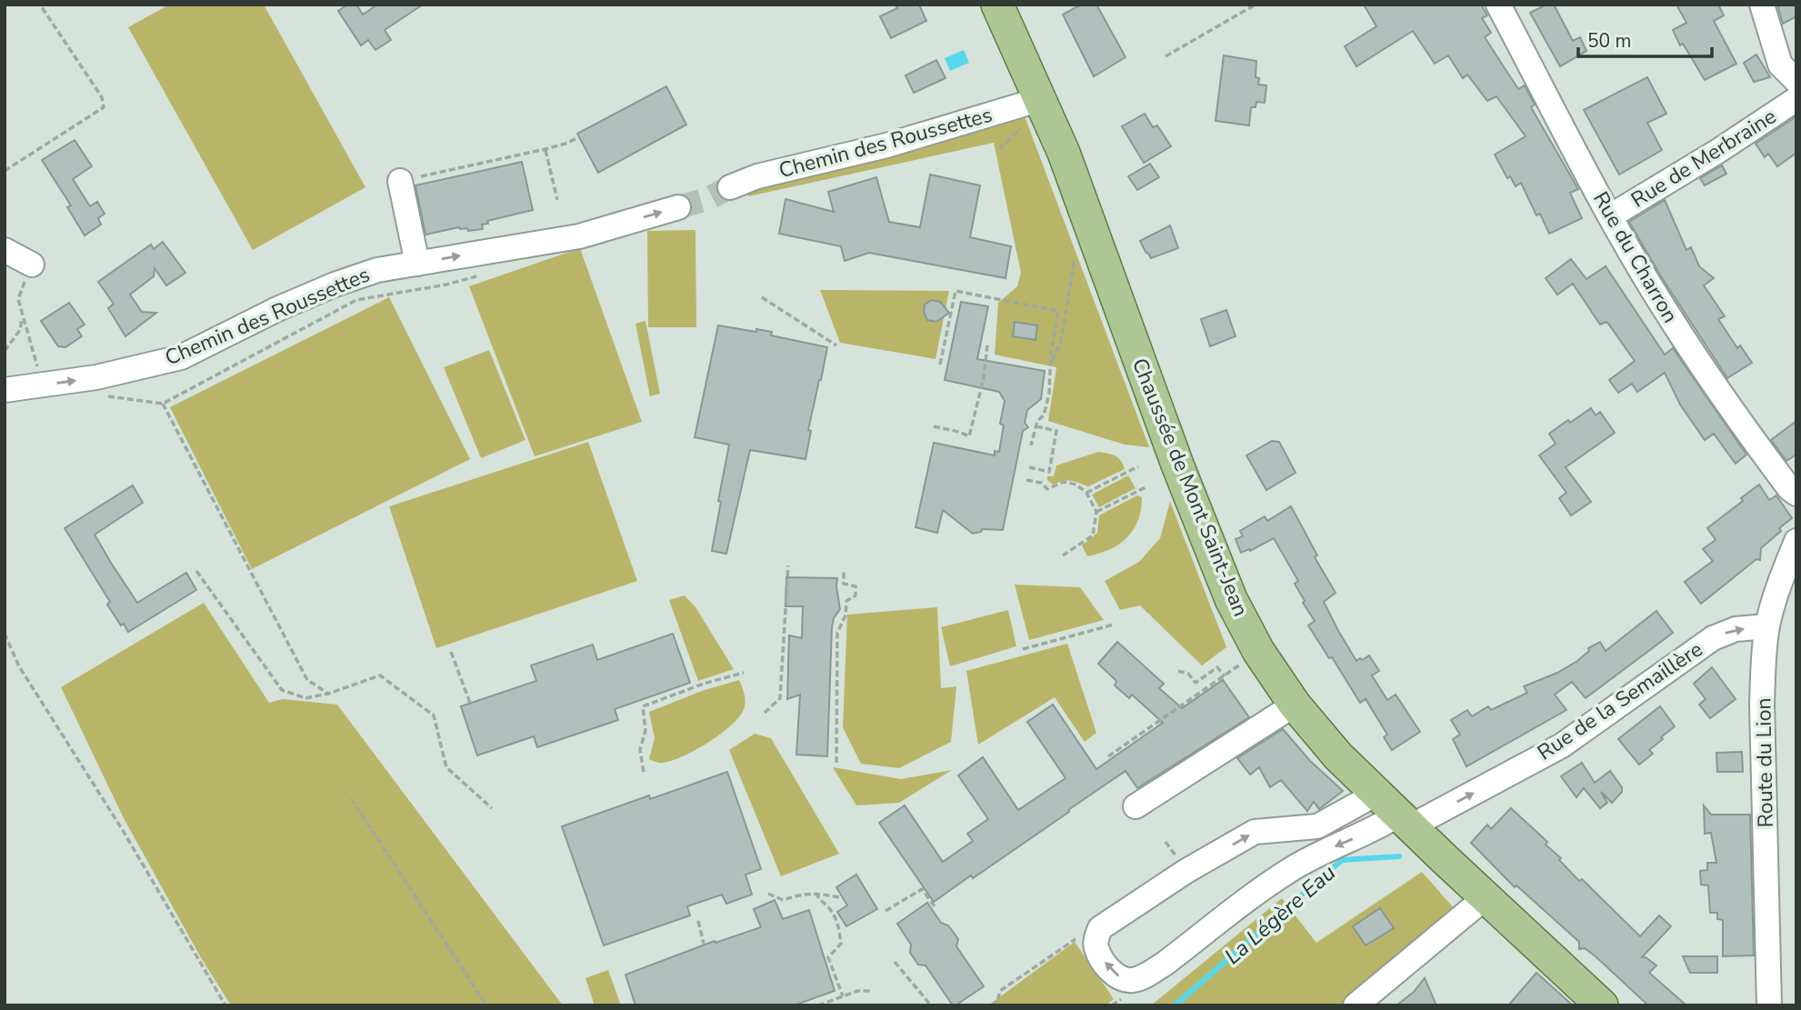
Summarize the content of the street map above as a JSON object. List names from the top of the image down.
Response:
{
  "streets": {
    "main road": ["Chaussée de Mont Saint-Jean"],
    "street": [
      "Chemin des Roussettes",
      "Rue de Merbraine",
      "Rue du Charron",
      "Rue de la Semaillère",
      "Route du Lion"
    ]
  },
  "crossings": [
    ["Chemin des Roussettes", "Chaussée de Mont Saint-Jean"],
    ["Rue de Merbraine", "Rue du Charron"],
    ["Chaussée de Mont Saint-Jean", "Rue de la Semaillère"],
    ["Rue de la Semaillère", "Route du Lion"]
  ],
  "one_way": ["Chemin des Roussettes"],
  "water": ["La Légère Eau"],
  "scale_bar": "50 m"
}
